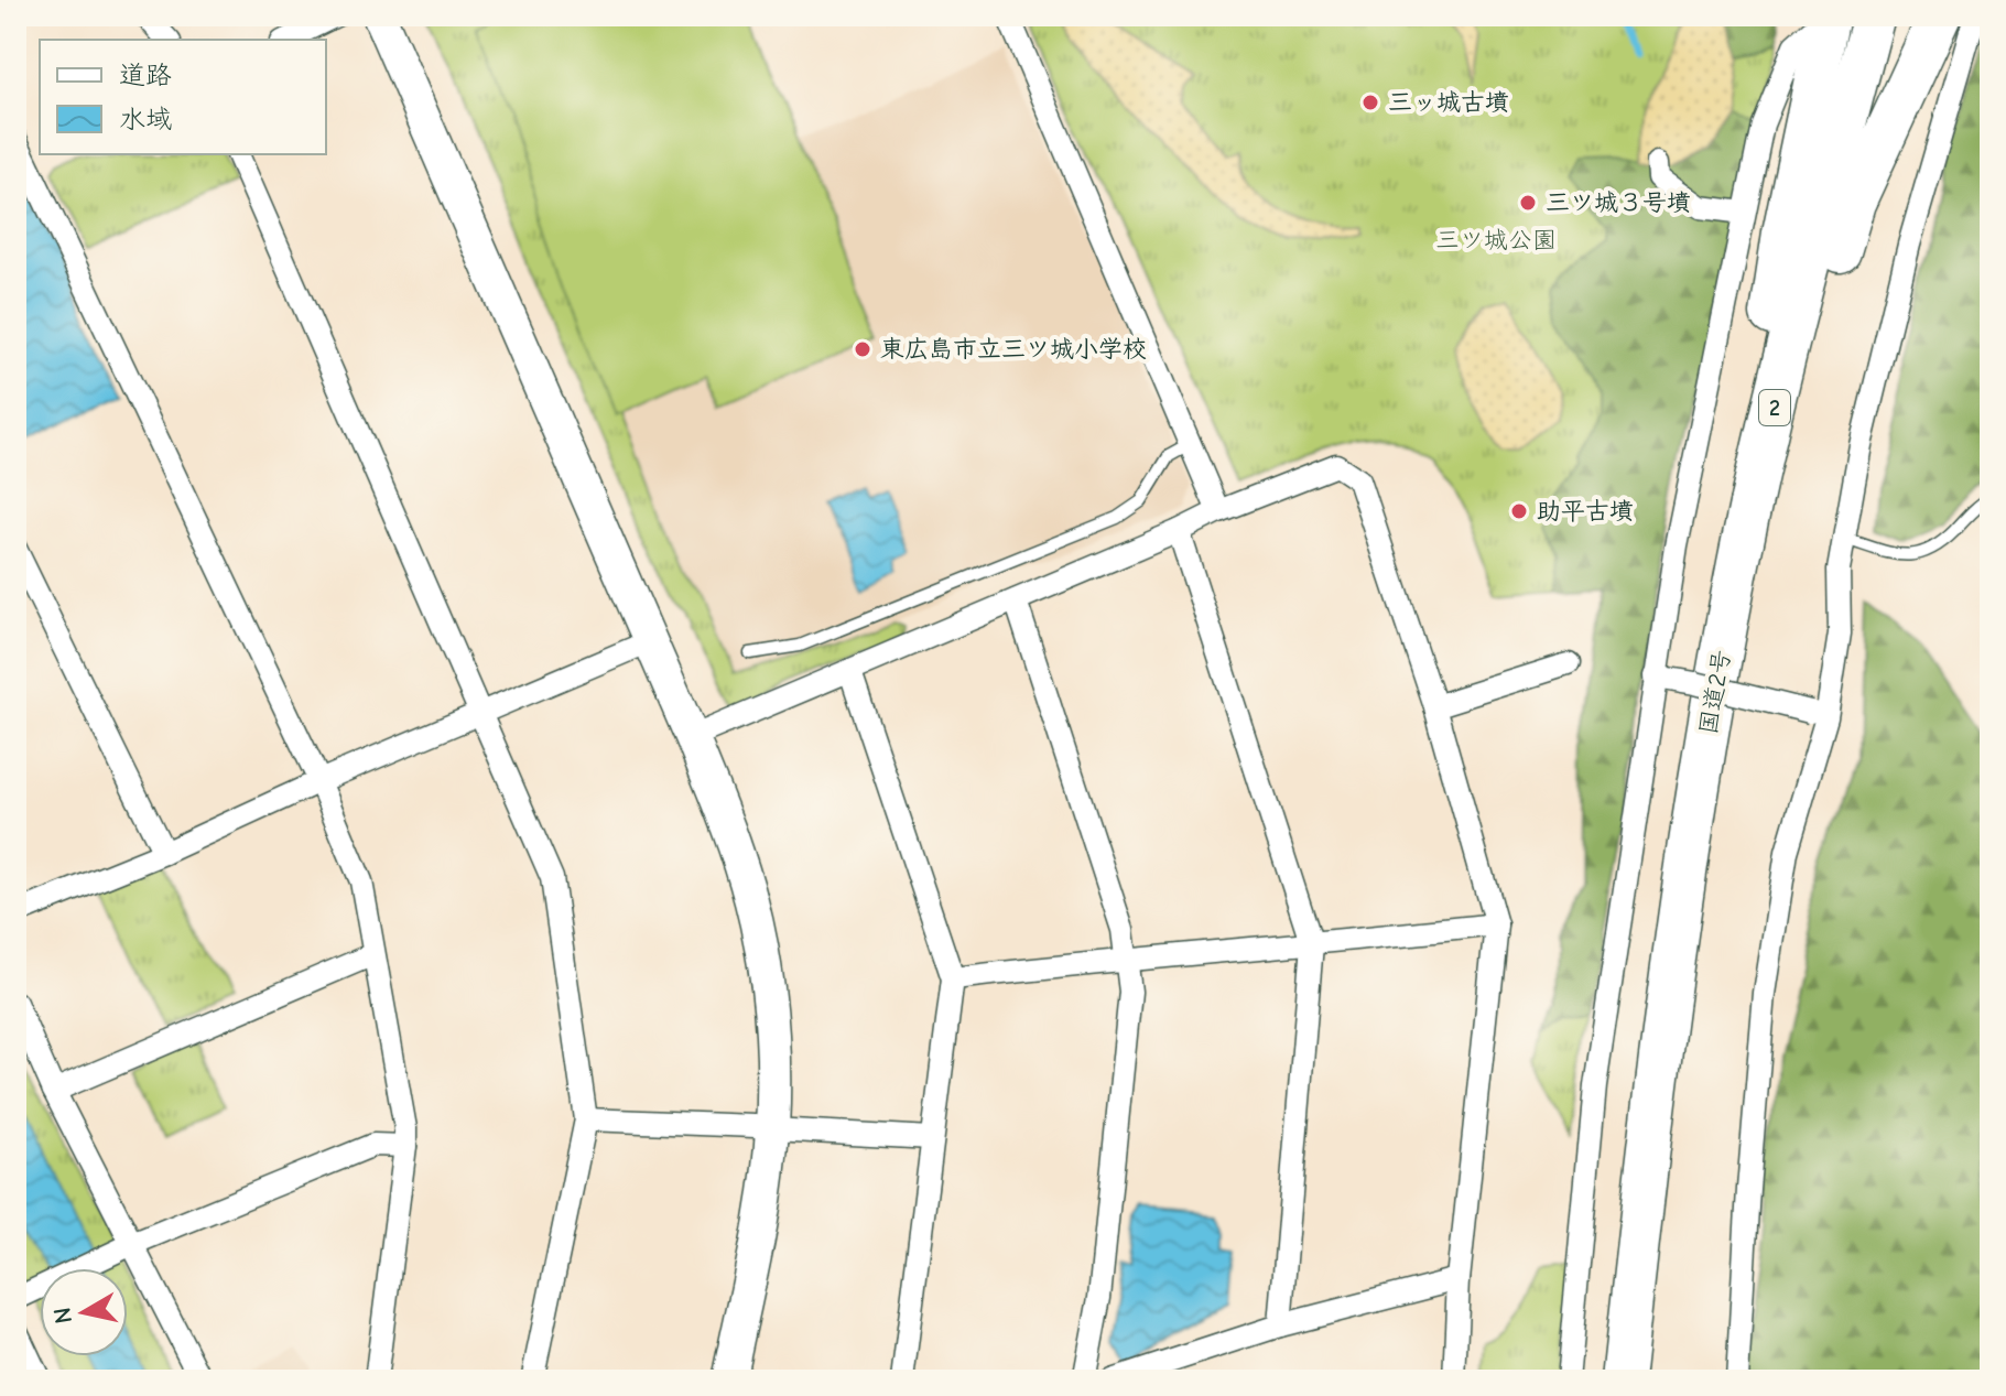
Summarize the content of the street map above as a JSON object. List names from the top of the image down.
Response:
{
  "streets": {
    "highway": ["2", "国道2号"]
  },
  "parks": ["三ツ城公園"],
  "places": [
    "三ッ城古墳",
    "三ツ城３号墳",
    "東広島市立三ツ城小学校",
    "助平古墳"
  ],
  "legend": ["道路", "水域"],
  "north": "left"
}
